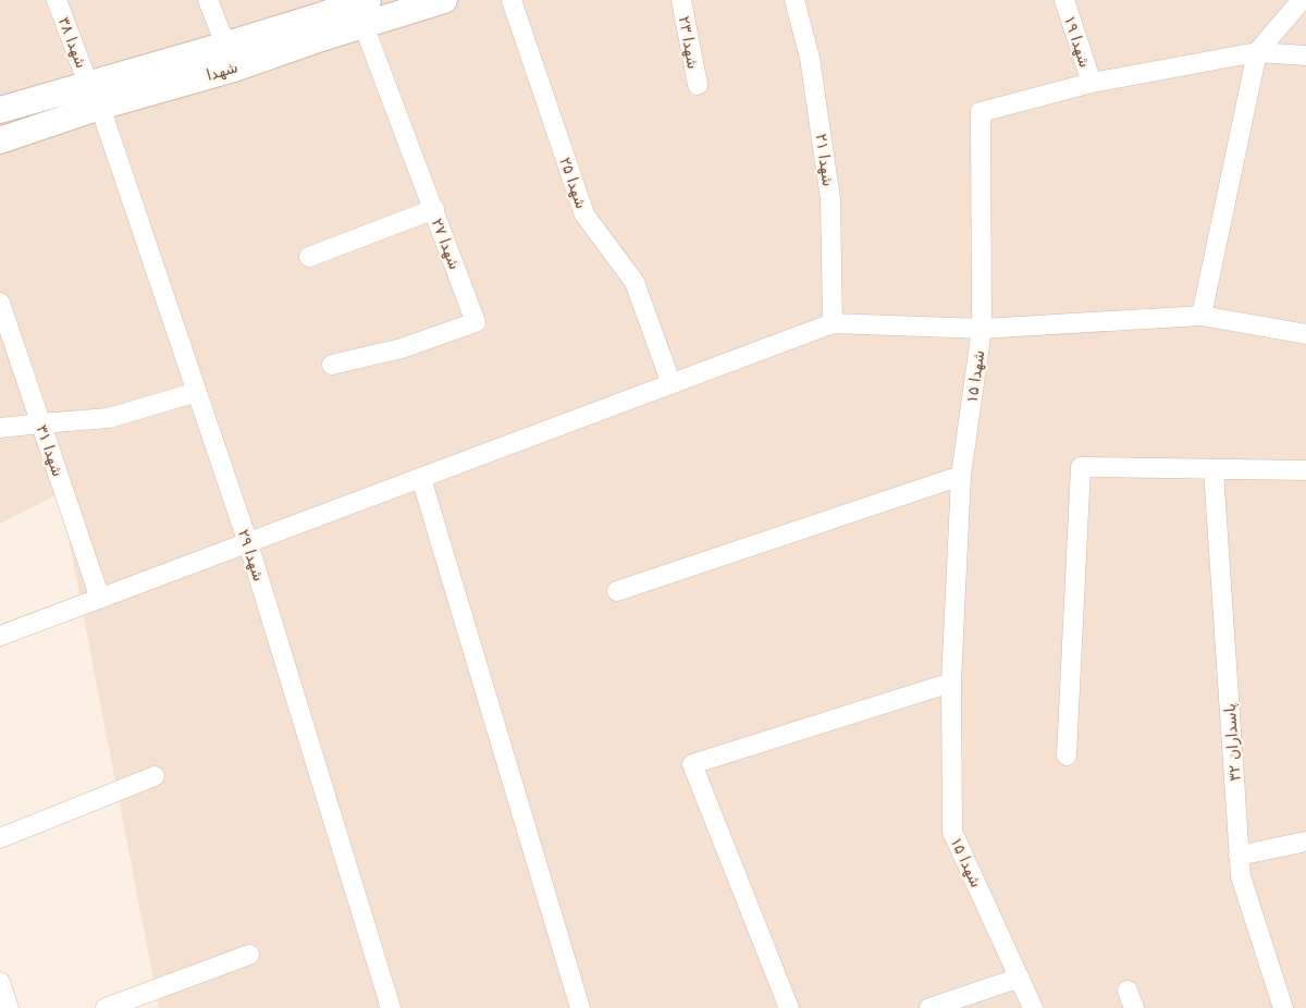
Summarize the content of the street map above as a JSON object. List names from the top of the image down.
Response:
{
  "streets": {
    "main road": ["شهدا"],
    "street": [
      "شهدا ۱۹",
      "شهدا ۳۸",
      "شهدا ۲۳",
      "شهدا ۲۱",
      "شهدا ۲۵",
      "شهدا ۲۷",
      "شهدا ۱۵",
      "شهدا ۳۱",
      "شهدا ۲۹",
      "پاسداران ۳۲"
    ]
  },
  "crossings": [
    ["شهدا ۱۹", "شهدا ۱۵"],
    ["شهدا ۳۸", "شهدا"],
    ["شهدا ۳۸", "شهدا ۲۹"],
    ["شهدا", "شهدا ۲۷"],
    ["شهدا", "شهدا ۲۹"]
  ]
}
